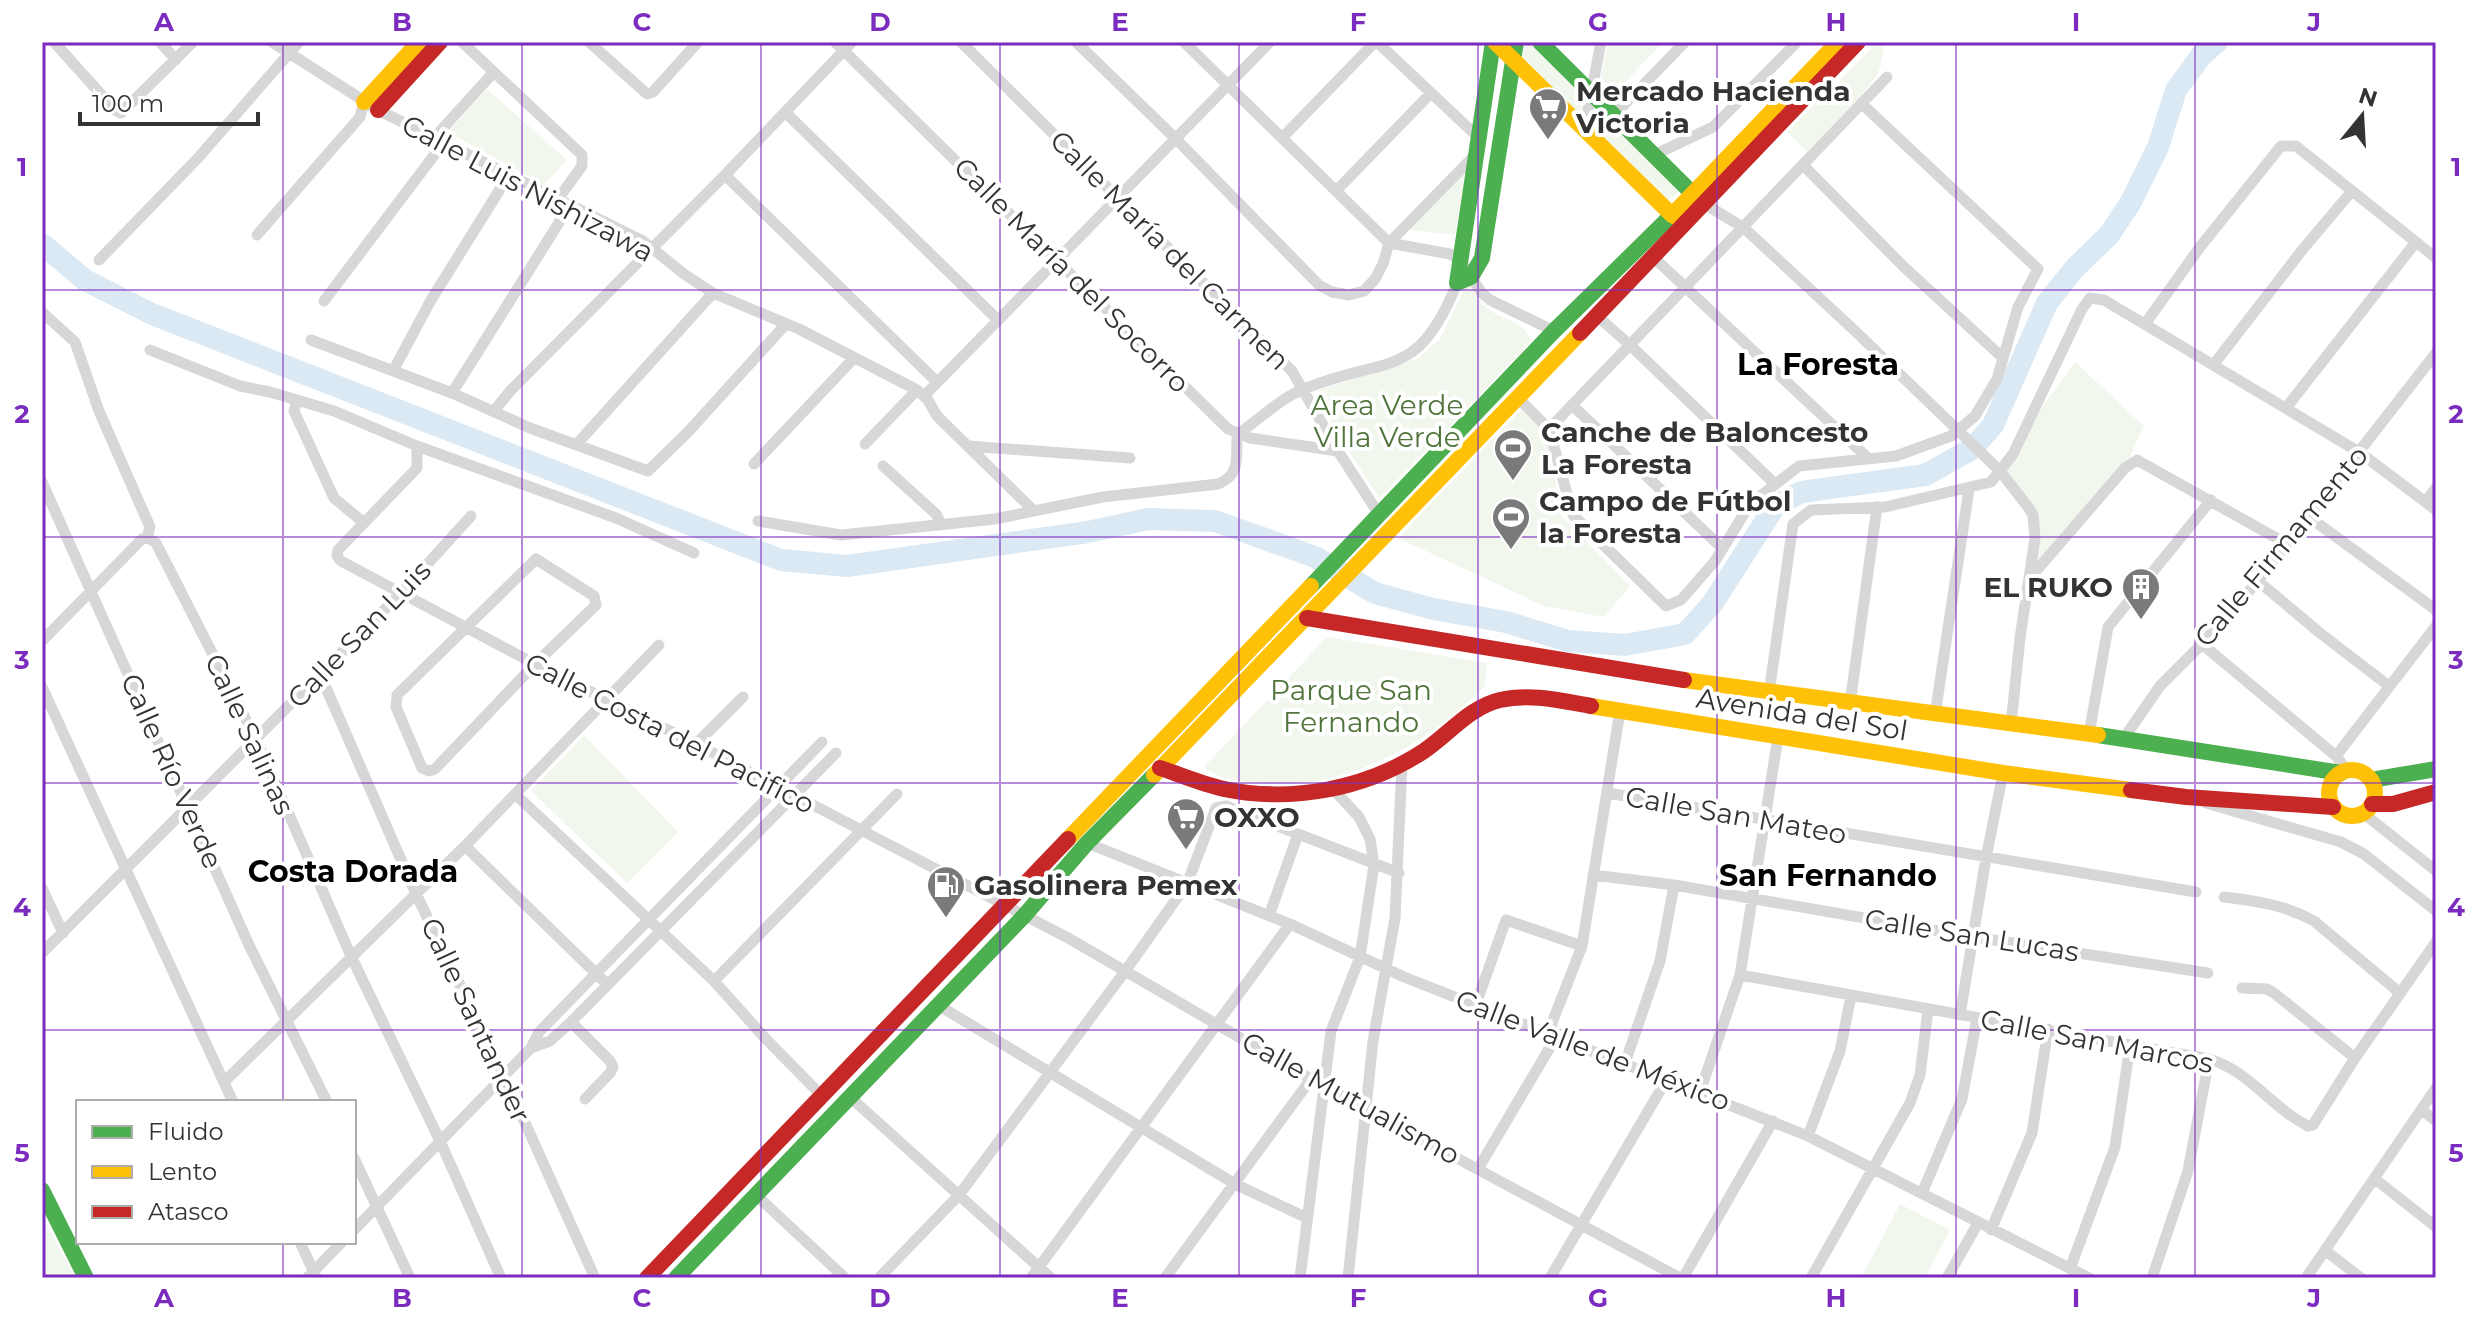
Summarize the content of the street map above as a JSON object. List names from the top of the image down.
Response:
{
  "streets": {
    "street": [
      "Calle Luis Nishizawa",
      "Calle María del Carmen",
      "Calle María del Socorro",
      "Calle Firmamento",
      "Calle San Luis",
      "Avenida del Sol",
      "Calle Costa del Pacifico",
      "Calle Salinas",
      "Calle Río Verde",
      "Calle San Mateo",
      "Calle San Lucas",
      "Calle Santander",
      "Calle San Marcos",
      "Calle Valle de México",
      "Calle Mutualismo"
    ]
  },
  "crossings": [
    ["Calle Firmamento", "Avenida del Sol"],
    ["Calle San Luis", "Calle Costa del Pacifico"],
    ["Calle San Luis", "Calle Salinas"],
    ["Calle San Luis", "Calle Río Verde"],
    ["Calle San Luis", "Calle Santander"],
    ["Calle Costa del Pacifico", "Calle Mutualismo"]
  ],
  "districts": ["La Foresta", "Costa Dorada", "San Fernando"],
  "parks": ["Area Verde Villa Verde", "Parque San Fernando"],
  "places": {
    "supermarket": ["Mercado Hacienda Victoria", "OXXO"],
    "sports": ["Canche de Baloncesto La Foresta", "Campo de Fútbol la Foresta"],
    "building": ["EL RUKO"],
    "fuel station": ["Gasolinera Pemex"]
  },
  "legend": ["Fluido", "Lento", "Atasco"],
  "scale_bar": "100 m",
  "north": "top",
  "grid": {
    "columns": [
      "A",
      "B",
      "C",
      "D",
      "E",
      "F",
      "G",
      "H",
      "I",
      "J"
    ],
    "rows": [
      "1",
      "2",
      "3",
      "4",
      "5"
    ]
  }
}
